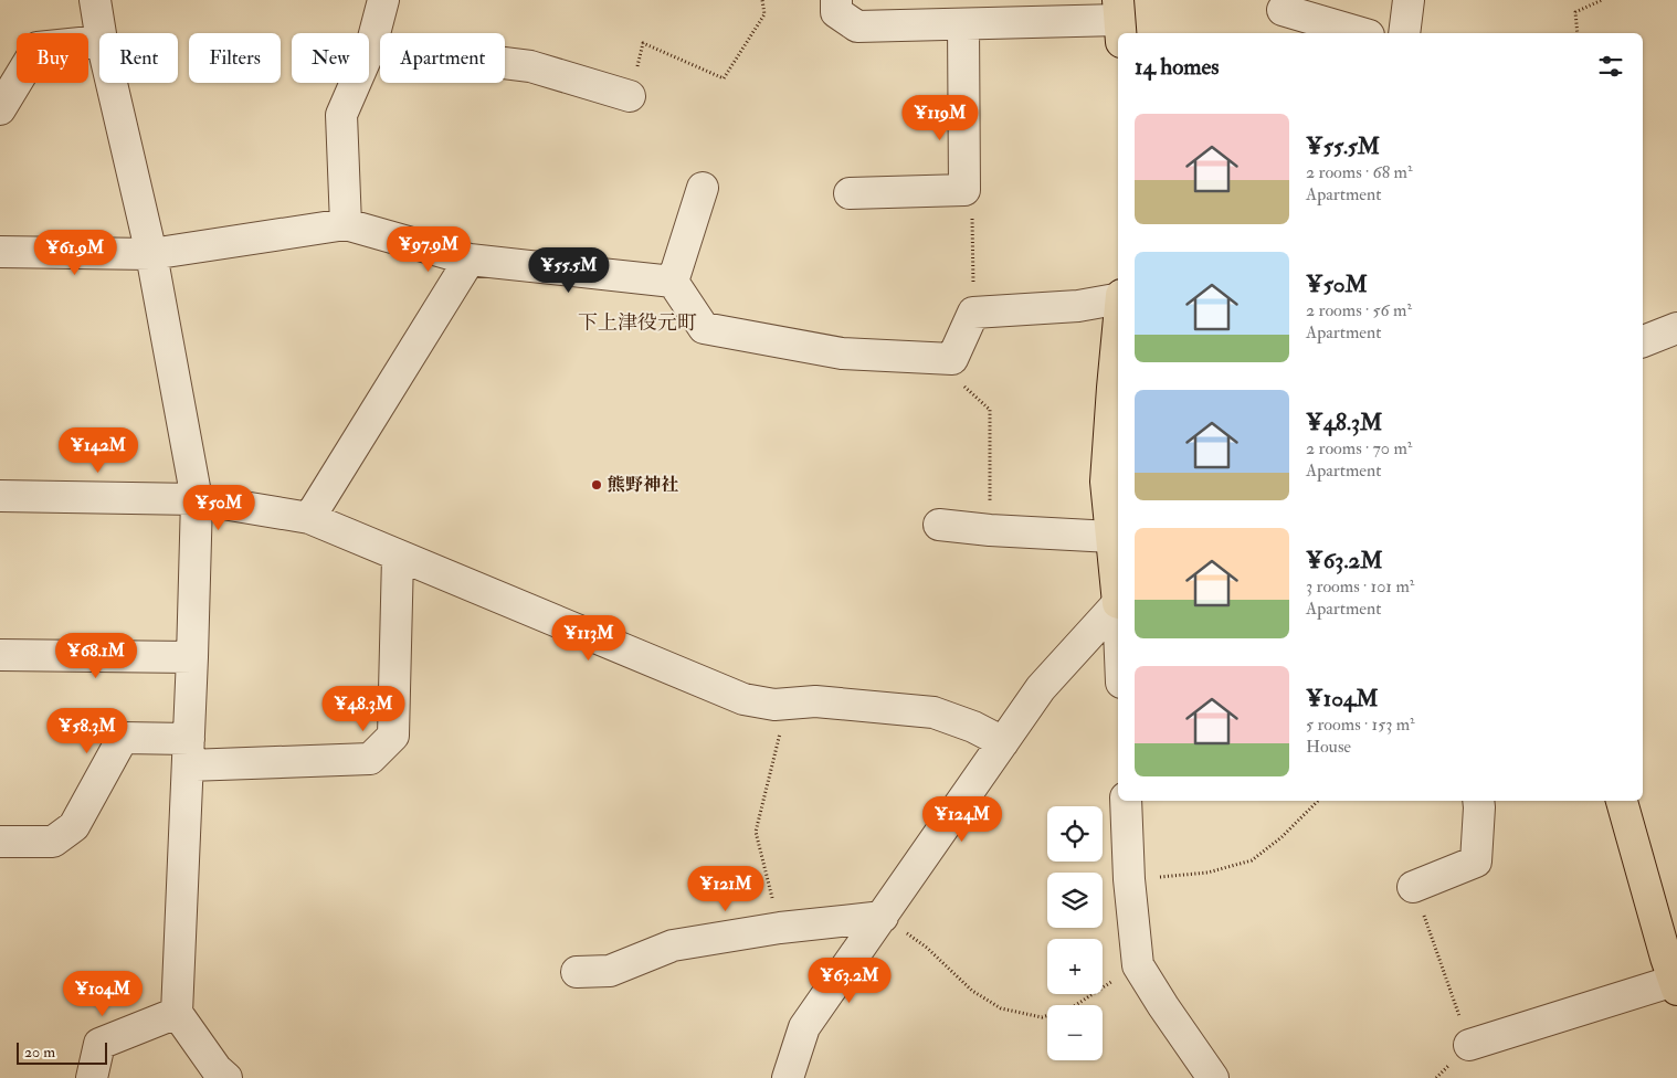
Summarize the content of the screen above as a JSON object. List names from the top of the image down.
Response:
{
  "districts": ["下上津役元町"],
  "places": ["熊野神社"],
  "scale_bar": "20 m",
  "page": {
    "chip": [
      "Buy",
      "Rent",
      "Filters",
      "New",
      "Apartment"
    ],
    "heading": "14 homes",
    "price": [
      "¥119M",
      "¥97.9M",
      "¥61.9M",
      "¥55.5M",
      "¥142M",
      "¥50M",
      "¥113M",
      "¥68.1M",
      "¥48.3M",
      "¥58.3M",
      "¥124M",
      "¥121M",
      "¥63.2M",
      "¥104M"
    ],
    "list": [
      {
        "name": "¥55.5M",
        "note": "2 rooms · 68 m² · Apartment"
      },
      {
        "name": "¥50M",
        "note": "2 rooms · 56 m² · Apartment"
      },
      {
        "name": "¥48.3M",
        "note": "2 rooms · 70 m² · Apartment"
      },
      {
        "name": "¥63.2M",
        "note": "3 rooms · 101 m² · Apartment"
      },
      {
        "name": "¥104M",
        "note": "5 rooms · 153 m² · House"
      }
    ],
    "map_buttons": ["+", "−"],
    "scale": "20 m"
  }
}
